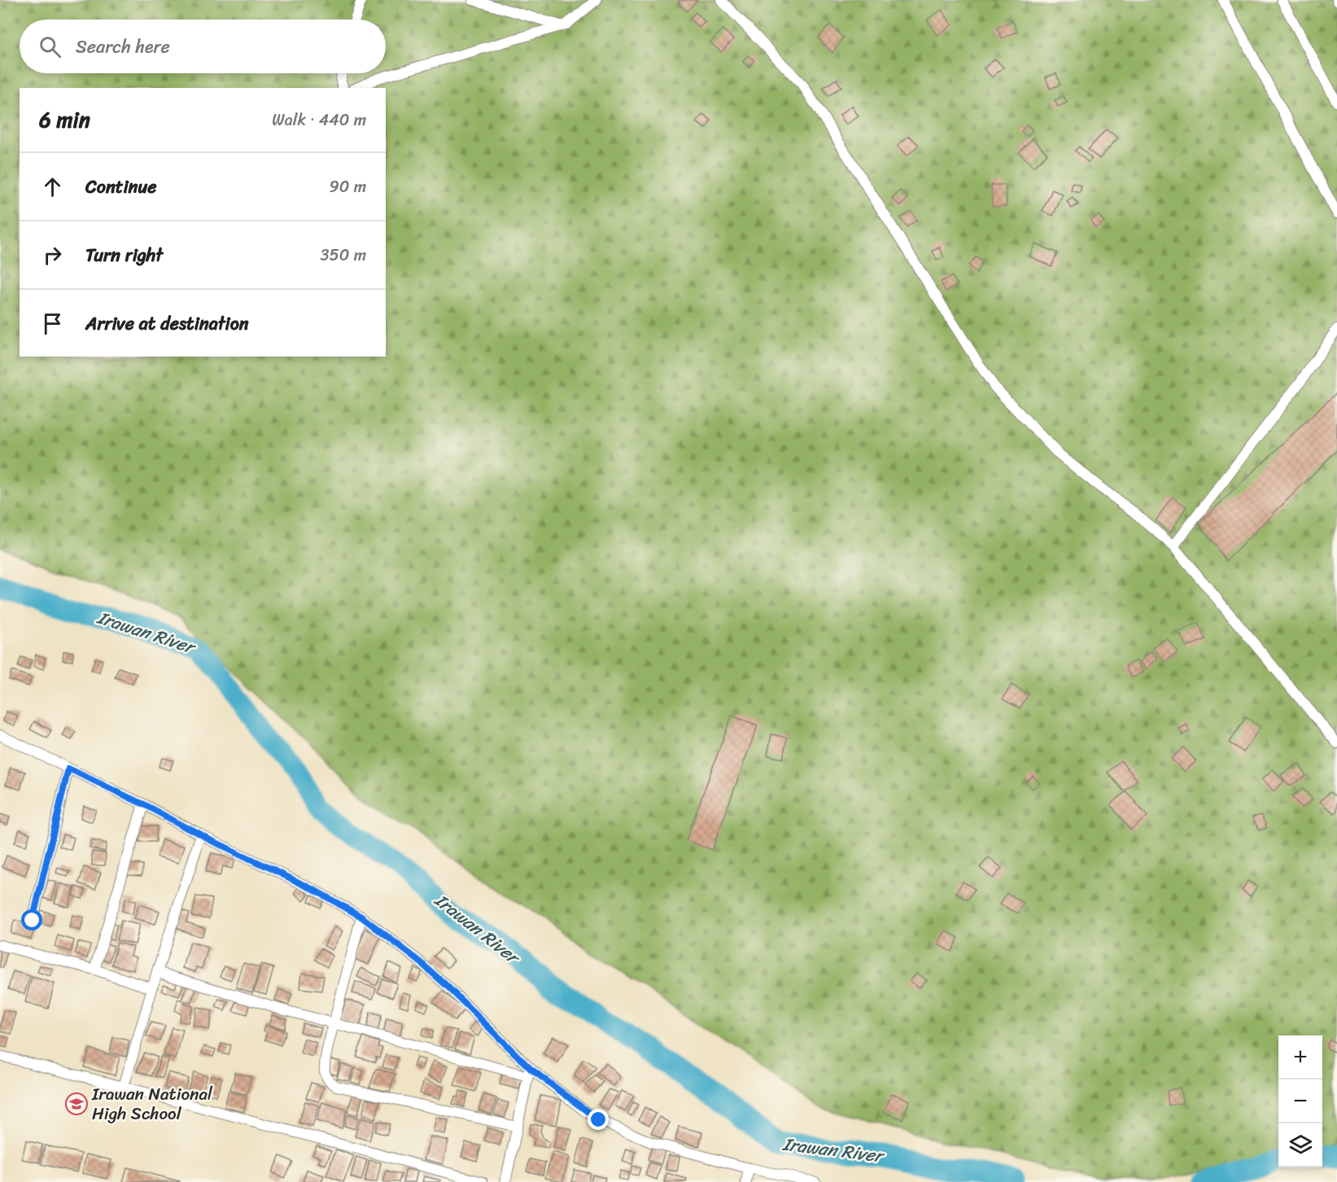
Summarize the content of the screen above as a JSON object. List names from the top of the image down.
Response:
{
  "water": ["Irawan River"],
  "places": {
    "school or university": ["Irawan National High School"]
  },
  "page": {
    "search": "Search here",
    "heading": ["6 min", "Walk · 440 m"],
    "list": [
      ["Continue", "90 m"],
      ["Turn right", "350 m"],
      "Arrive at destination"
    ],
    "map_buttons": ["+", "−"]
  }
}
